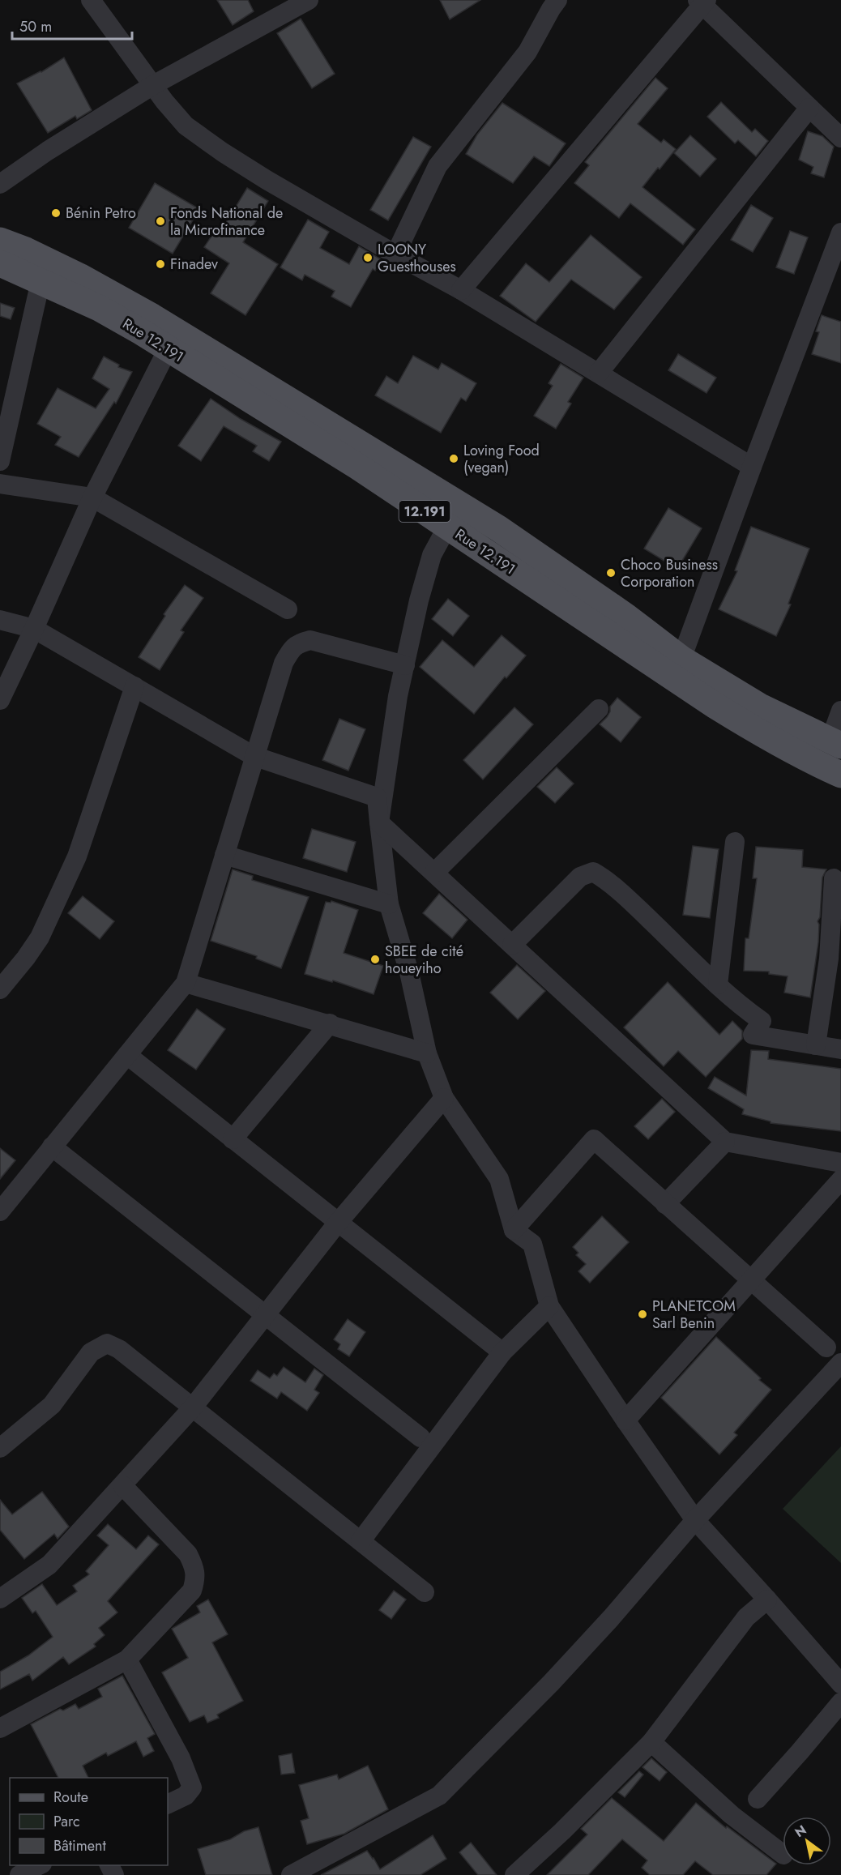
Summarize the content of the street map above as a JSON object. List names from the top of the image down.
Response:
{
  "streets": {
    "main road": ["Rue 12.191", "12.191"]
  },
  "places": [
    "Bénin Petro",
    "Fonds National de la Microfinance",
    "LOONY Guesthouses",
    "Finadev",
    "Loving Food (vegan)",
    "Choco Business Corporation",
    "SBEE de cité houeyiho",
    "PLANETCOM Sarl Benin"
  ],
  "legend": ["Route", "Parc", "Bâtiment"],
  "scale_bar": "50 m",
  "north": "top left"
}
